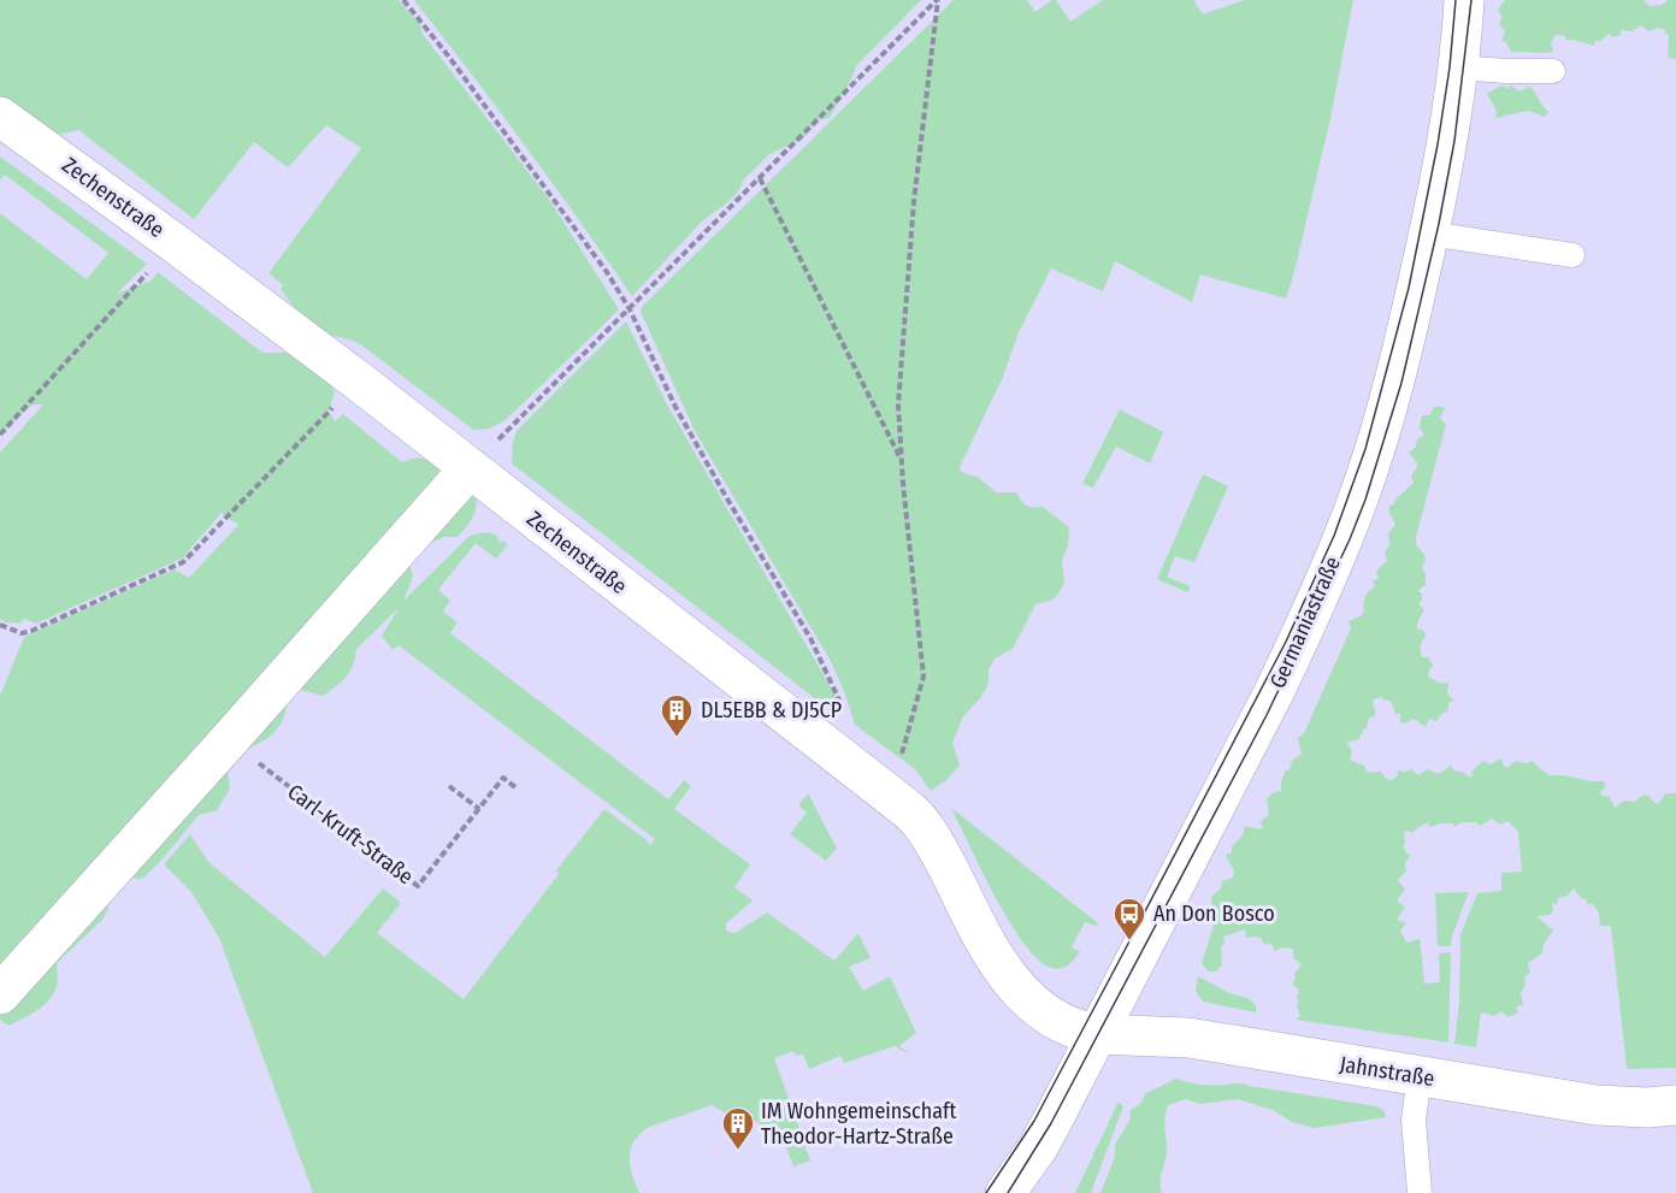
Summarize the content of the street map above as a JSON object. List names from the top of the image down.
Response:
{
  "streets": {
    "street": ["Zechenstraße", "Germaniastraße", "Jahnstraße"],
    "path": ["Carl-Kruft-Straße"]
  },
  "crossings": [
    ["Zechenstraße", "Germaniastraße"],
    ["Zechenstraße", "Jahnstraße"],
    ["Germaniastraße", "Jahnstraße"]
  ],
  "places": {
    "building": ["DL5EBB & DJ5CP", "IM Wohngemeinschaft Theodor-Hartz-Straße"],
    "bus stop": ["An Don Bosco"]
  }
}
